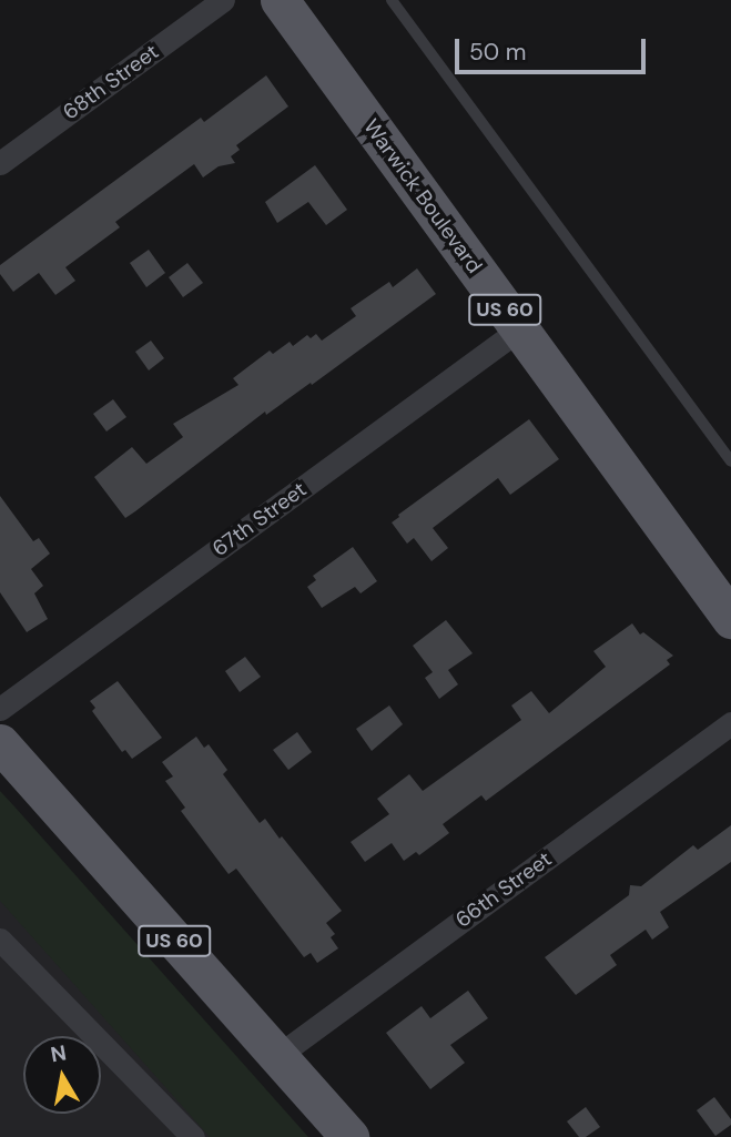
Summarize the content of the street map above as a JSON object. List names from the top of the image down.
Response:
{
  "streets": {
    "main road": ["Warwick Boulevard", "US 60"],
    "street": ["68th Street", "67th Street", "66th Street"]
  },
  "crossings": [
    ["Warwick Boulevard", "67th Street"],
    ["US 60", "66th Street"]
  ],
  "scale_bar": "50 m",
  "north": "top"
}
